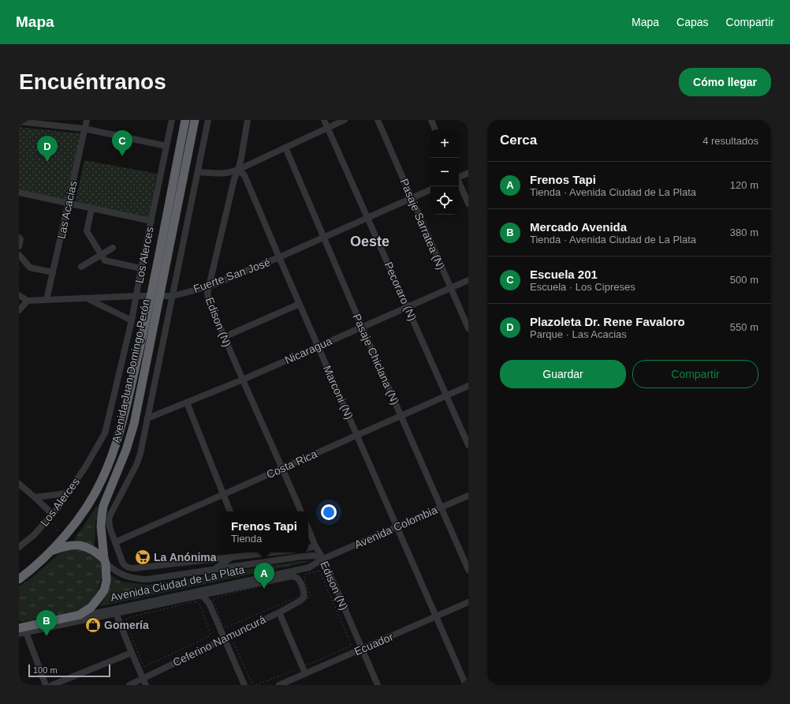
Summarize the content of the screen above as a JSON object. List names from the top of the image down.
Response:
{
  "streets": {
    "highway": ["Avenida Juan Domingo Perón", "Avenida Ciudad de La Plata"],
    "street": [
      "Las Acacias",
      "Pasaje Sarratea (N)",
      "Los Alerces",
      "Fuerte San José",
      "Pecoraro (N)",
      "Edison (N)",
      "Nicaragua",
      "Pasaje Chiclana (N)",
      "Marconi (N)",
      "Costa Rica",
      "Avenida Colombia",
      "Ceferino Namuncurá",
      "Ecuador"
    ]
  },
  "crossings": [
    ["Las Acacias", "Fuerte San José"],
    ["Pasaje Sarratea (N)", "Fuerte San José"],
    ["Pasaje Sarratea (N)", "Nicaragua"],
    ["Los Alerces", "Fuerte San José"],
    ["Fuerte San José", "Pecoraro (N)"],
    ["Fuerte San José", "Edison (N)"],
    ["Fuerte San José", "Pasaje Chiclana (N)"],
    ["Fuerte San José", "Marconi (N)"],
    ["Pecoraro (N)", "Nicaragua"],
    ["Pecoraro (N)", "Costa Rica"],
    ["Edison (N)", "Nicaragua"],
    ["Edison (N)", "Marconi (N)"],
    ["Edison (N)", "Costa Rica"],
    ["Edison (N)", "Avenida Colombia"],
    ["Edison (N)", "Avenida Ciudad de La Plata"],
    ["Edison (N)", "Ecuador"],
    ["Nicaragua", "Pasaje Chiclana (N)"],
    ["Nicaragua", "Marconi (N)"],
    ["Pasaje Chiclana (N)", "Costa Rica"],
    ["Pasaje Chiclana (N)", "Avenida Colombia"],
    ["Avenida Juan Domingo Perón", "Avenida Ciudad de La Plata"],
    ["Marconi (N)", "Costa Rica"],
    ["Marconi (N)", "Avenida Colombia"],
    ["Marconi (N)", "Ecuador"],
    ["Costa Rica", "Avenida Ciudad de La Plata"],
    ["Avenida Colombia", "Avenida Ciudad de La Plata"],
    ["Avenida Ciudad de La Plata", "Ceferino Namuncurá"]
  ],
  "districts": ["Oeste"],
  "places": {
    "supermarket": ["La Anónima"],
    "shop": ["Gomería"]
  },
  "scale_bar": "100 m",
  "page": {
    "header": "Mapa",
    "nav": ["Mapa", "Capas", "Compartir"],
    "buttons": [
      "Cómo llegar",
      ["Guardar", "Compartir"]
    ],
    "title": "Encuéntranos",
    "heading": ["Cerca", "4 resultados"],
    "map_buttons": ["+", "−"],
    "pins": [
      "C",
      "D",
      "A",
      "B"
    ],
    "list": [
      {
        "mark": "A",
        "name": "Frenos Tapi",
        "note": "Tienda · Avenida Ciudad de La Plata",
        "value": "120 m"
      },
      {
        "mark": "B",
        "name": "Mercado Avenida",
        "note": "Tienda · Avenida Ciudad de La Plata",
        "value": "380 m"
      },
      {
        "mark": "C",
        "name": "Escuela 201",
        "note": "Escuela · Los Cipreses",
        "value": "500 m"
      },
      {
        "mark": "D",
        "name": "Plazoleta Dr. Rene Favaloro",
        "note": "Parque · Las Acacias",
        "value": "550 m"
      }
    ],
    "popup": ["Frenos Tapi", "Tienda"],
    "scale": "100 m"
  }
}
